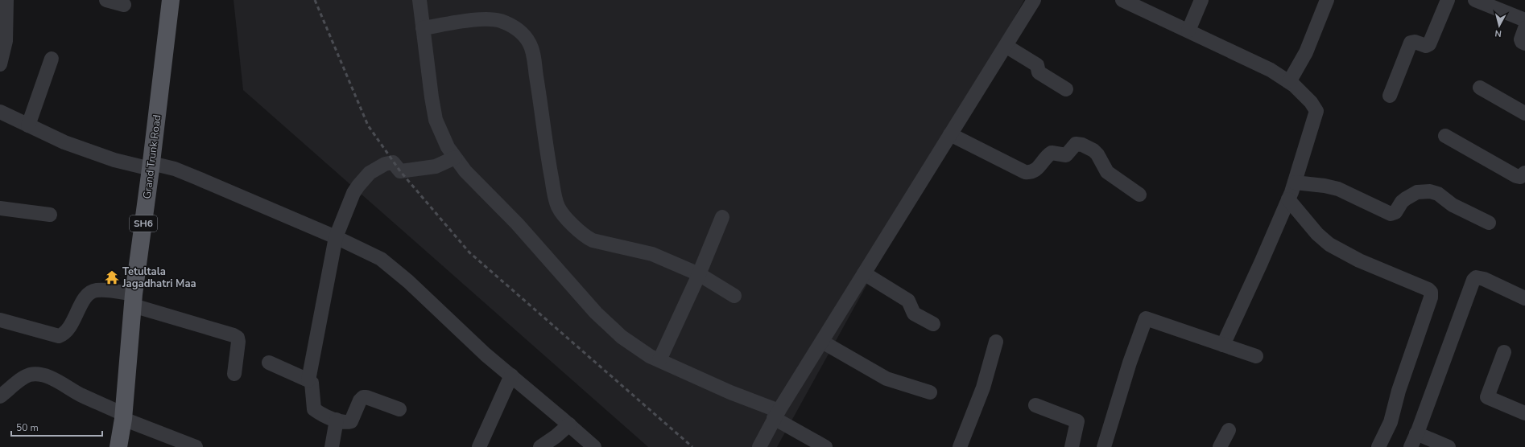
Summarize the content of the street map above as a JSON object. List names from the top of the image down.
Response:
{
  "streets": {
    "main road": ["Grand Trunk Road", "SH6"]
  },
  "places": {
    "temple": ["Tetultala Jagadhatri Maa"]
  },
  "scale_bar": "50 m",
  "north": "bottom"
}
